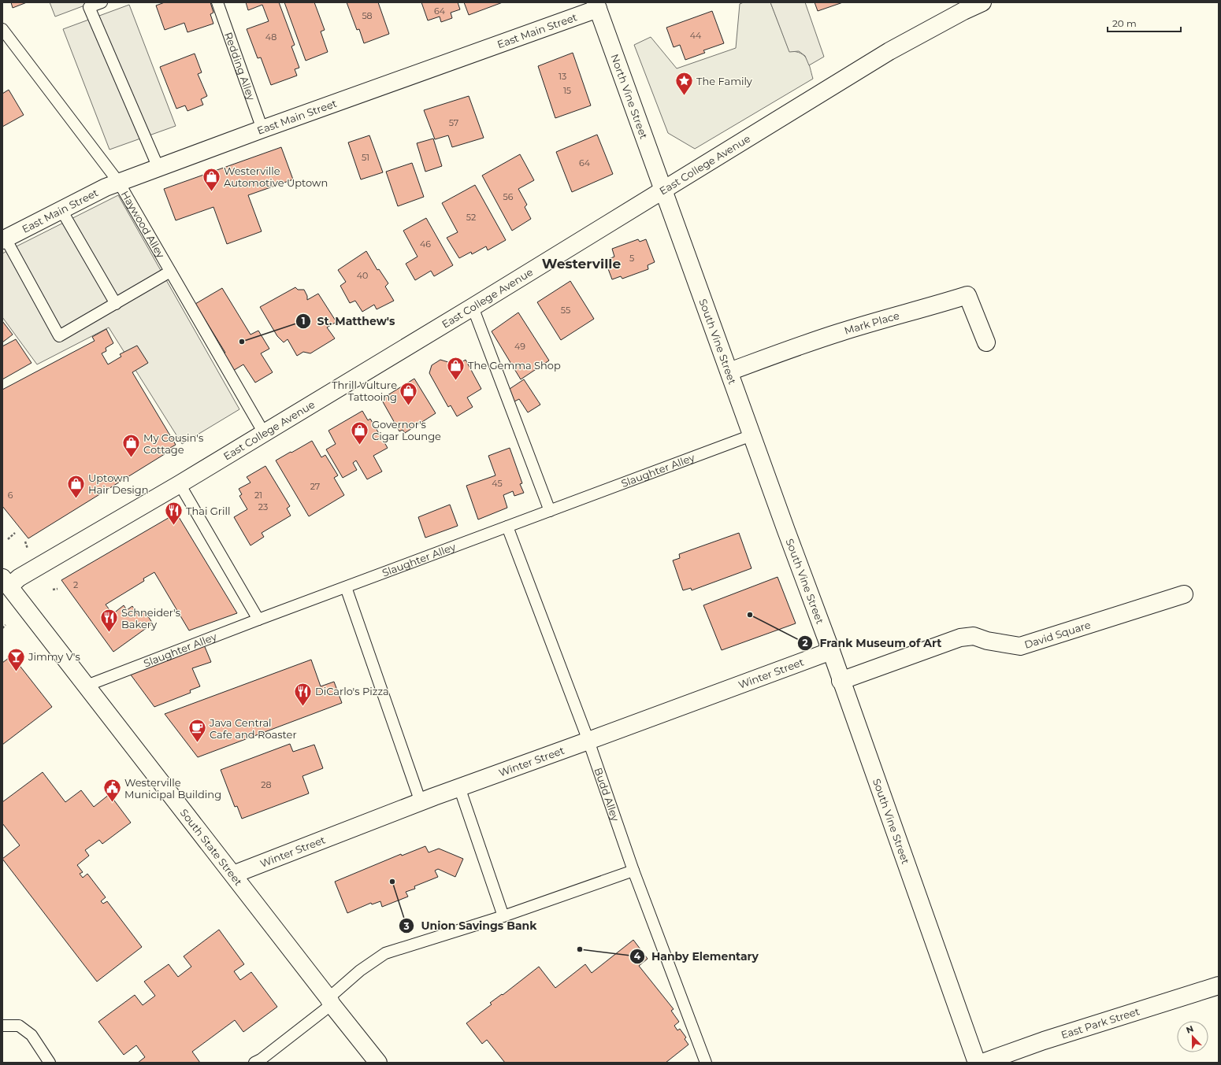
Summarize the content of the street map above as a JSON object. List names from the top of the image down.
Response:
{
  "streets": {
    "street": [
      "East Main Street",
      "North Vine Street",
      "East College Avenue",
      "Mark Place",
      "South Vine Street",
      "David Square",
      "Winter Street",
      "South State Street",
      "East Park Street"
    ],
    "lane": [
      "Redding Alley",
      "Haywood Alley",
      "Slaughter Alley",
      "Budd Alley"
    ]
  },
  "crossings": [
    ["East Main Street", "Redding Alley"],
    ["East Main Street", "North Vine Street"],
    ["East Main Street", "Haywood Alley"],
    ["North Vine Street", "East College Avenue"],
    ["North Vine Street", "South Vine Street"],
    ["East College Avenue", "Haywood Alley"],
    ["East College Avenue", "South Vine Street"],
    ["East College Avenue", "South State Street"],
    ["Mark Place", "South Vine Street"],
    ["South Vine Street", "Slaughter Alley"],
    ["South Vine Street", "David Square"],
    ["South Vine Street", "Winter Street"],
    ["Slaughter Alley", "Budd Alley"],
    ["Slaughter Alley", "South State Street"],
    ["Winter Street", "Budd Alley"],
    ["Winter Street", "South State Street"]
  ],
  "districts": ["Westerville"],
  "places": {
    "place": ["The Family"],
    "shop": [
      "Westerville Automotive Uptown",
      "The Gemma Shop",
      "Thrill Vulture Tattooing",
      "Governor's Cigar Lounge",
      "My Cousin's Cottage",
      "Uptown Hair Design"
    ],
    "other": [
      "St. Matthew's",
      "Frank Museum of Art",
      "Union Savings Bank",
      "Hanby Elementary"
    ],
    "restaurant": ["Thai Grill", "Schneider's Bakery", "DiCarlo's Pizza"],
    "bar": ["Jimmy V's"],
    "cafe": ["Java Central Cafe and Roaster"],
    "public building": ["Westerville Municipal Building"]
  },
  "house_numbers": [
    "64",
    "58",
    "44",
    "48",
    "13",
    "15",
    "57",
    "51",
    "64",
    "56",
    "52",
    "46",
    "5",
    "40",
    "55",
    "49",
    "45",
    "27",
    "6",
    "21",
    "23",
    "2",
    "28"
  ],
  "scale_bar": "20 m",
  "north": "top"
}
